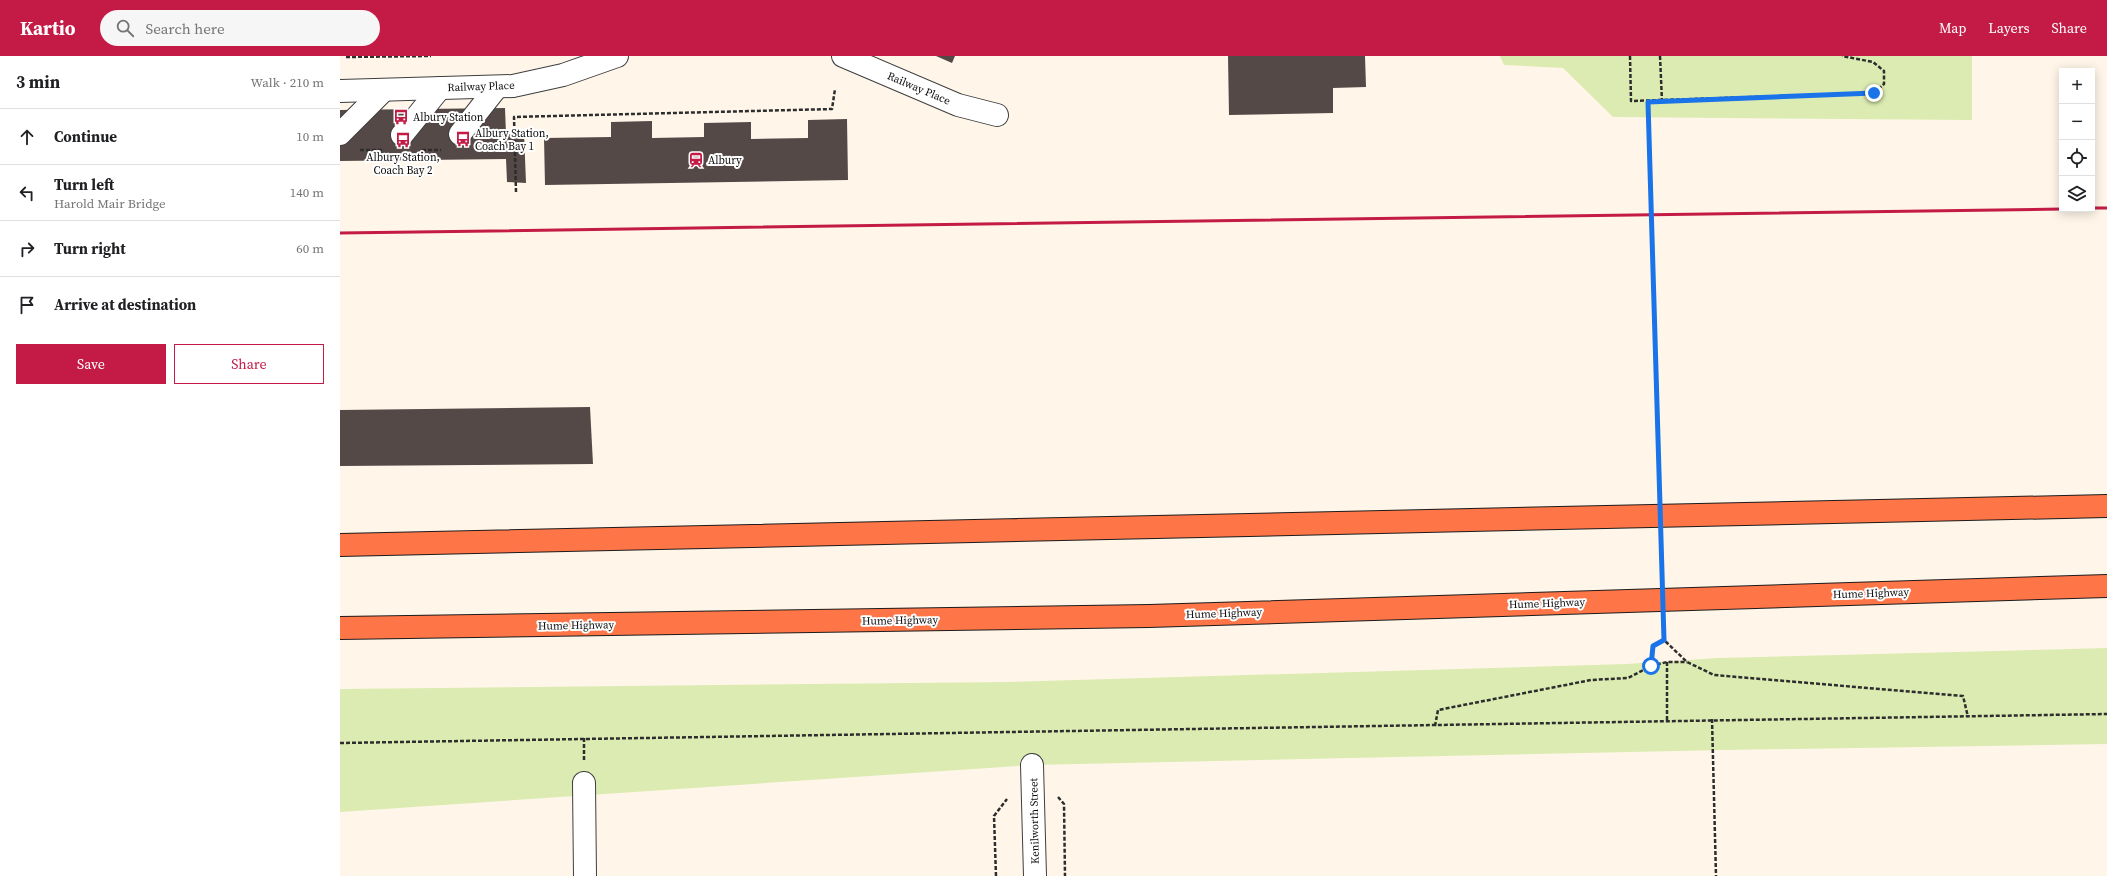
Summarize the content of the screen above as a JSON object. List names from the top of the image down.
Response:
{
  "streets": {
    "highway": ["Hume Highway"],
    "street": ["Railway Place", "Kenilworth Street"]
  },
  "places": {
    "bus stop": ["Albury Station", "Albury Station, Coach Bay 1", "Albury Station, Coach Bay 2"],
    "station": ["Albury"]
  },
  "page": {
    "header": "Kartio",
    "search": "Search here",
    "nav": ["Map", "Layers", "Share"],
    "heading": ["3 min", "Walk · 210 m"],
    "map_buttons": ["+", "−"],
    "list": [
      ["Continue", "10 m"],
      ["Turn left", "Harold Mair Bridge", "140 m"],
      ["Turn right", "60 m"],
      "Arrive at destination"
    ],
    "buttons": ["Save", "Share"]
  }
}
